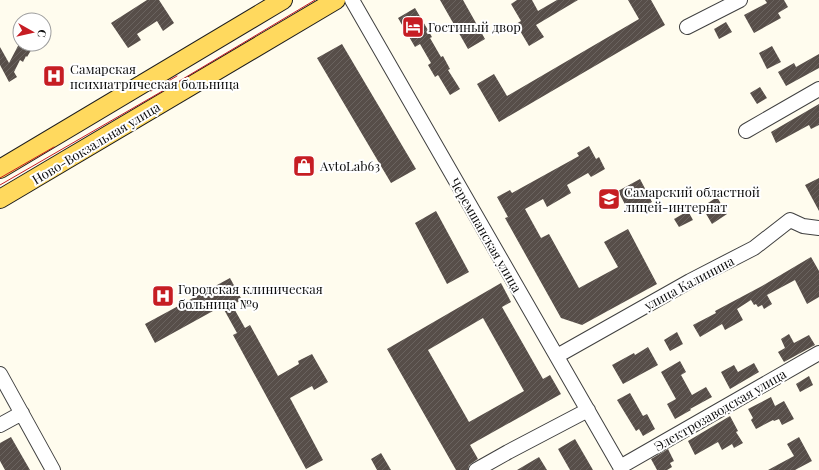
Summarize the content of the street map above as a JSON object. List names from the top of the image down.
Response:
{
  "streets": {
    "main road": ["Ново-Вокзальная улица"],
    "street": ["Черемшанская улица", "улица Калинина", "Электрозаводская улица"]
  },
  "crossings": [
    ["Черемшанская улица", "улица Калинина"],
    ["Черемшанская улица", "Электрозаводская улица"]
  ],
  "places": {
    "hotel": ["Гостиный двор"],
    "hospital": ["Самарская психиатрическая больница", "Городская клиническая больница №9"],
    "shop": ["AvtoLab63"],
    "school or university": ["Самарский областной лицей-интернат"]
  },
  "north": "right"
}
